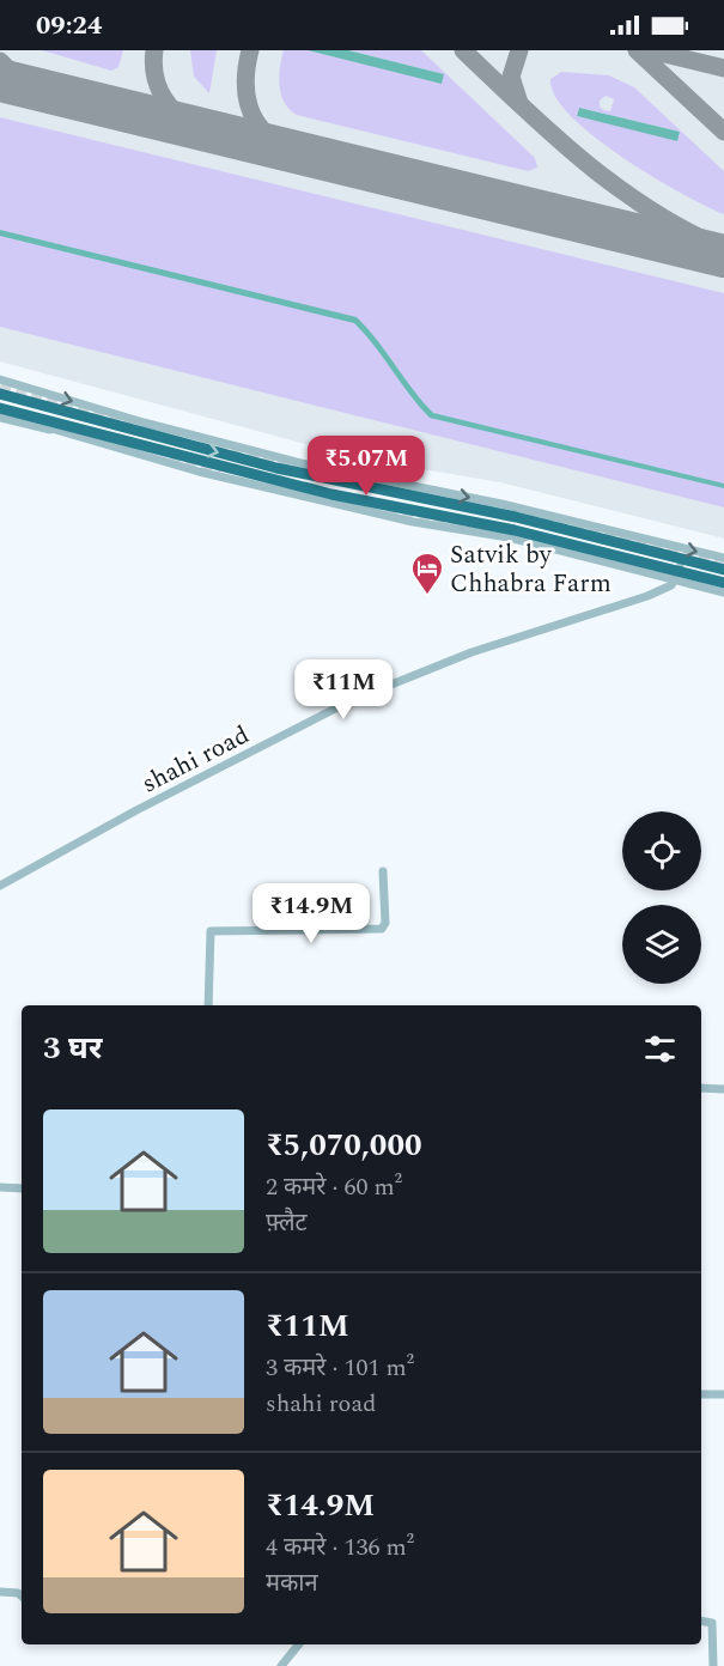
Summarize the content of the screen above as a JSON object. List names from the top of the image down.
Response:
{
  "streets": {
    "street": ["shahi road"]
  },
  "places": {
    "hotel": ["Satvik by Chhabra Farm"]
  },
  "page": {
    "status": "09:24",
    "price": ["₹5.07M", "₹11M", "₹14.9M"],
    "heading": "3 घर",
    "list": [
      {
        "name": "₹5,070,000",
        "note": "2 कमरे · 60 m² · फ़्लैट"
      },
      {
        "name": "₹11M",
        "note": "3 कमरे · 101 m² · shahi road"
      },
      {
        "name": "₹14.9M",
        "note": "4 कमरे · 136 m² · मकान"
      }
    ]
  }
}
